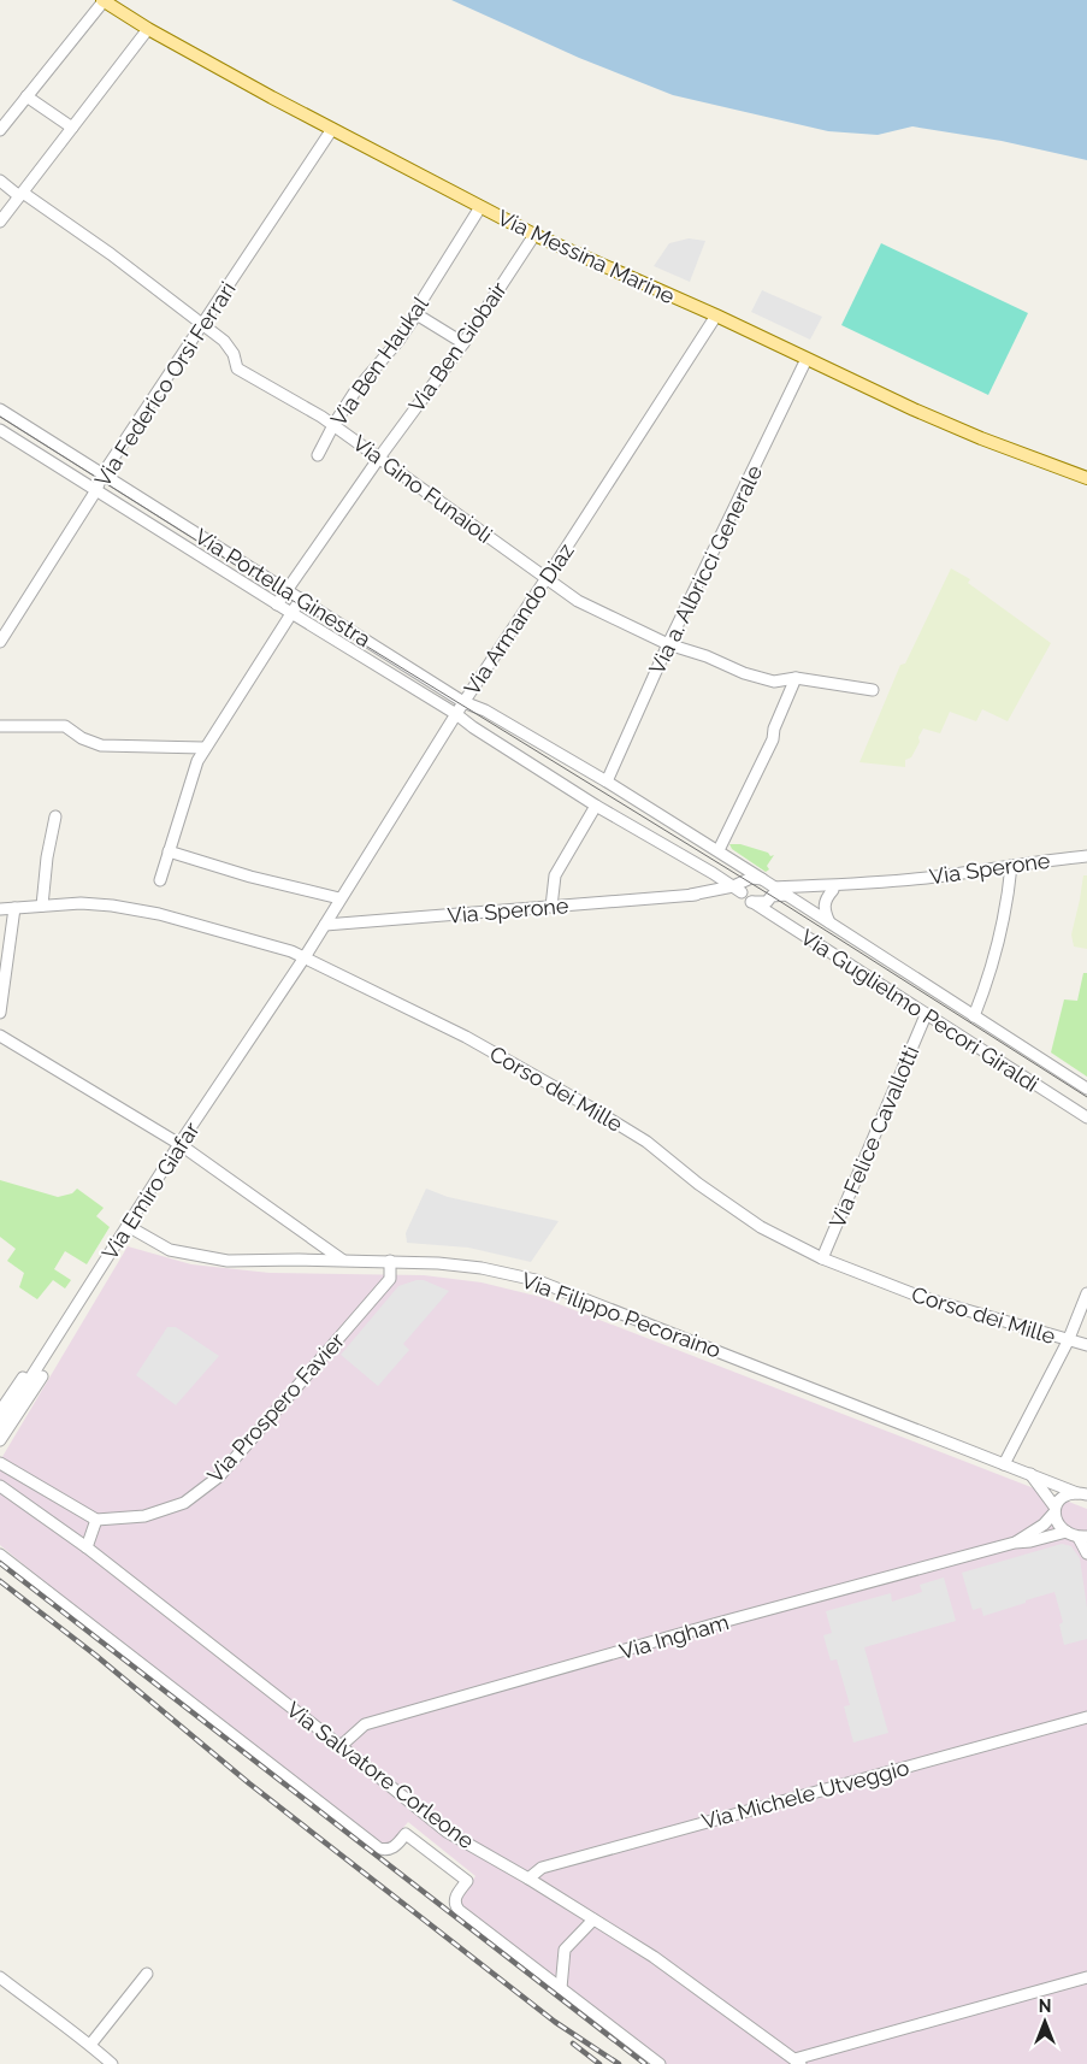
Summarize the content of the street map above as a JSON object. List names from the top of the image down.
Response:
{
  "streets": {
    "main road": ["Via Messina Marine"],
    "street": [
      "Via Ben Giobair",
      "Via Ben Haukal",
      "Via Federico Orsi Ferrari",
      "Via Gino Funaioli",
      "Via a. Albricci Generale",
      "Via Portella Ginestra",
      "Via Armando Diaz",
      "Via Sperone",
      "Via Guglielmo Pecori Giraldi",
      "Corso dei Mille",
      "Via Felice Cavallotti",
      "Via Emiro Giafar",
      "Via Filippo Pecoraino",
      "Via Prospero Favier",
      "Via Ingham",
      "Via Salvatore Corleone",
      "Via Michele Utveggio"
    ]
  },
  "crossings": [
    ["Via Messina Marine", "Via Ben Giobair"],
    ["Via Messina Marine", "Via Ben Haukal"],
    ["Via Messina Marine", "Via Federico Orsi Ferrari"],
    ["Via Messina Marine", "Via a. Albricci Generale"],
    ["Via Messina Marine", "Via Armando Diaz"],
    ["Via Ben Giobair", "Via Gino Funaioli"],
    ["Via Ben Giobair", "Via Portella Ginestra"],
    ["Via Ben Haukal", "Via Gino Funaioli"],
    ["Via Federico Orsi Ferrari", "Via Gino Funaioli"],
    ["Via Federico Orsi Ferrari", "Via Portella Ginestra"],
    ["Via Gino Funaioli", "Via a. Albricci Generale"],
    ["Via Gino Funaioli", "Via Armando Diaz"],
    ["Via Portella Ginestra", "Via Armando Diaz"],
    ["Via Portella Ginestra", "Via Guglielmo Pecori Giraldi"],
    ["Via Armando Diaz", "Via Sperone"],
    ["Via Armando Diaz", "Via Guglielmo Pecori Giraldi"],
    ["Via Armando Diaz", "Via Emiro Giafar"],
    ["Via Sperone", "Via Emiro Giafar"],
    ["Via Guglielmo Pecori Giraldi", "Via Felice Cavallotti"],
    ["Corso dei Mille", "Via Felice Cavallotti"],
    ["Corso dei Mille", "Via Emiro Giafar"],
    ["Via Emiro Giafar", "Via Filippo Pecoraino"],
    ["Via Filippo Pecoraino", "Via Prospero Favier"],
    ["Via Ingham", "Via Salvatore Corleone"],
    ["Via Salvatore Corleone", "Via Michele Utveggio"]
  ],
  "north": "top"
}
